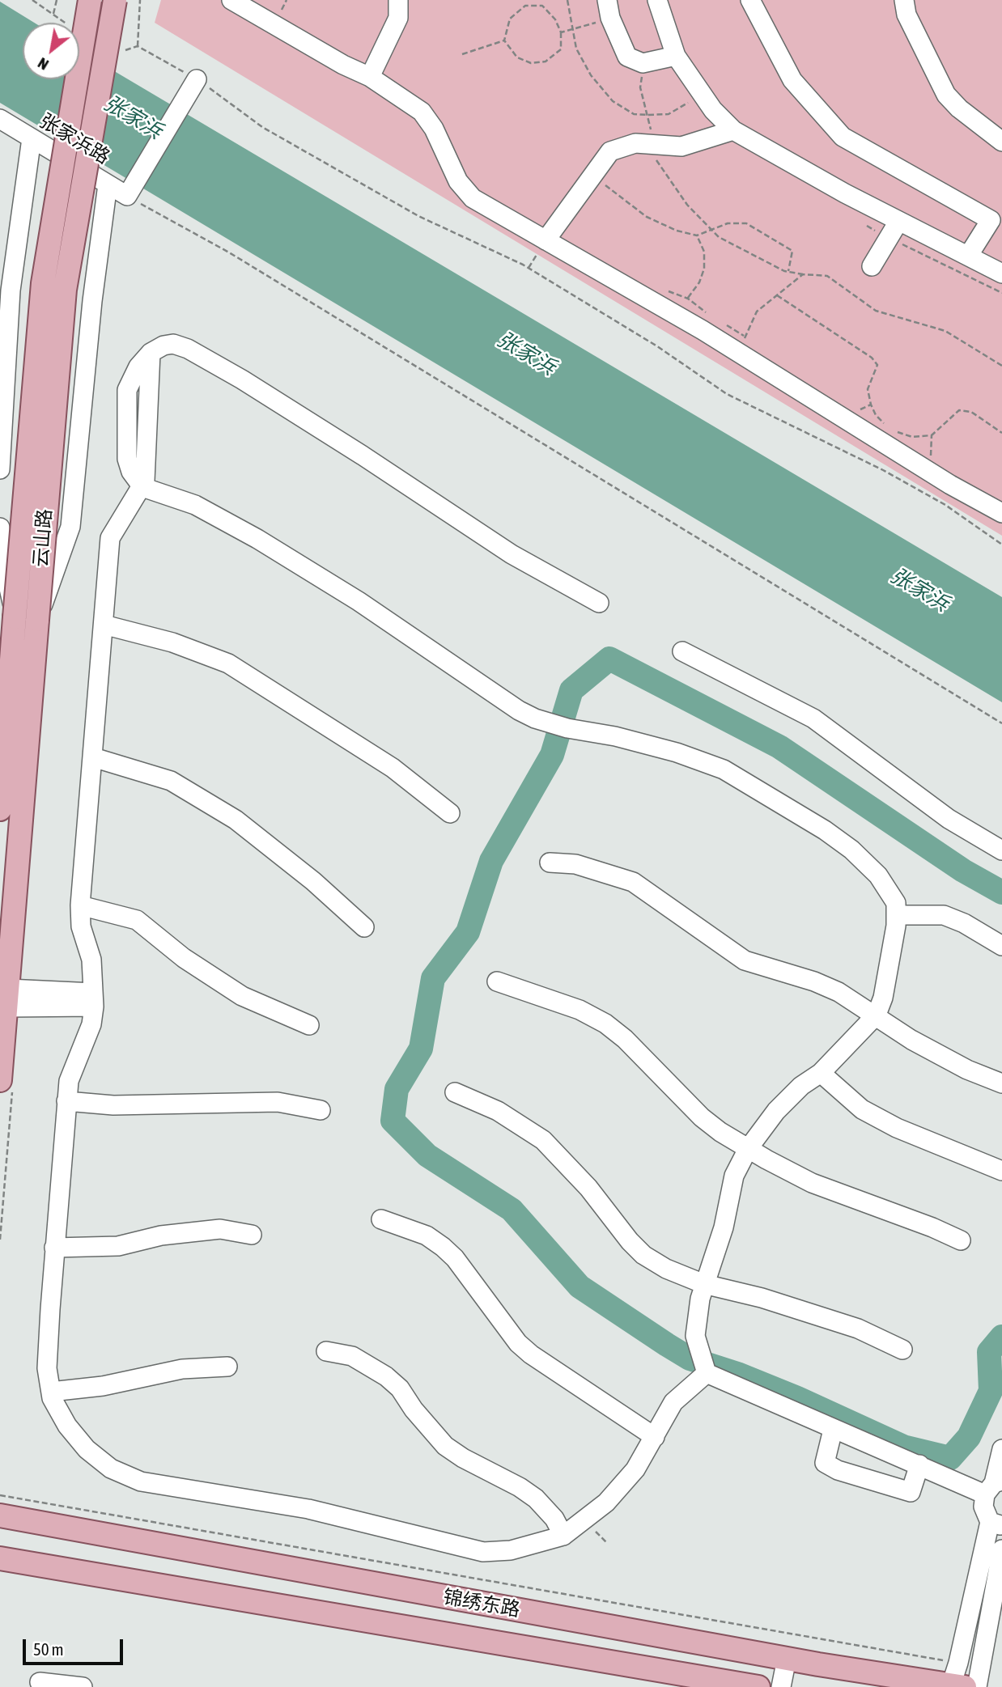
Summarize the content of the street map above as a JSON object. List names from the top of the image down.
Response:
{
  "streets": {
    "main road": ["云山路", "锦绣东路"],
    "street": ["张家浜路"]
  },
  "water": ["张家浜"],
  "scale_bar": "50 m",
  "north": "bottom left"
}
